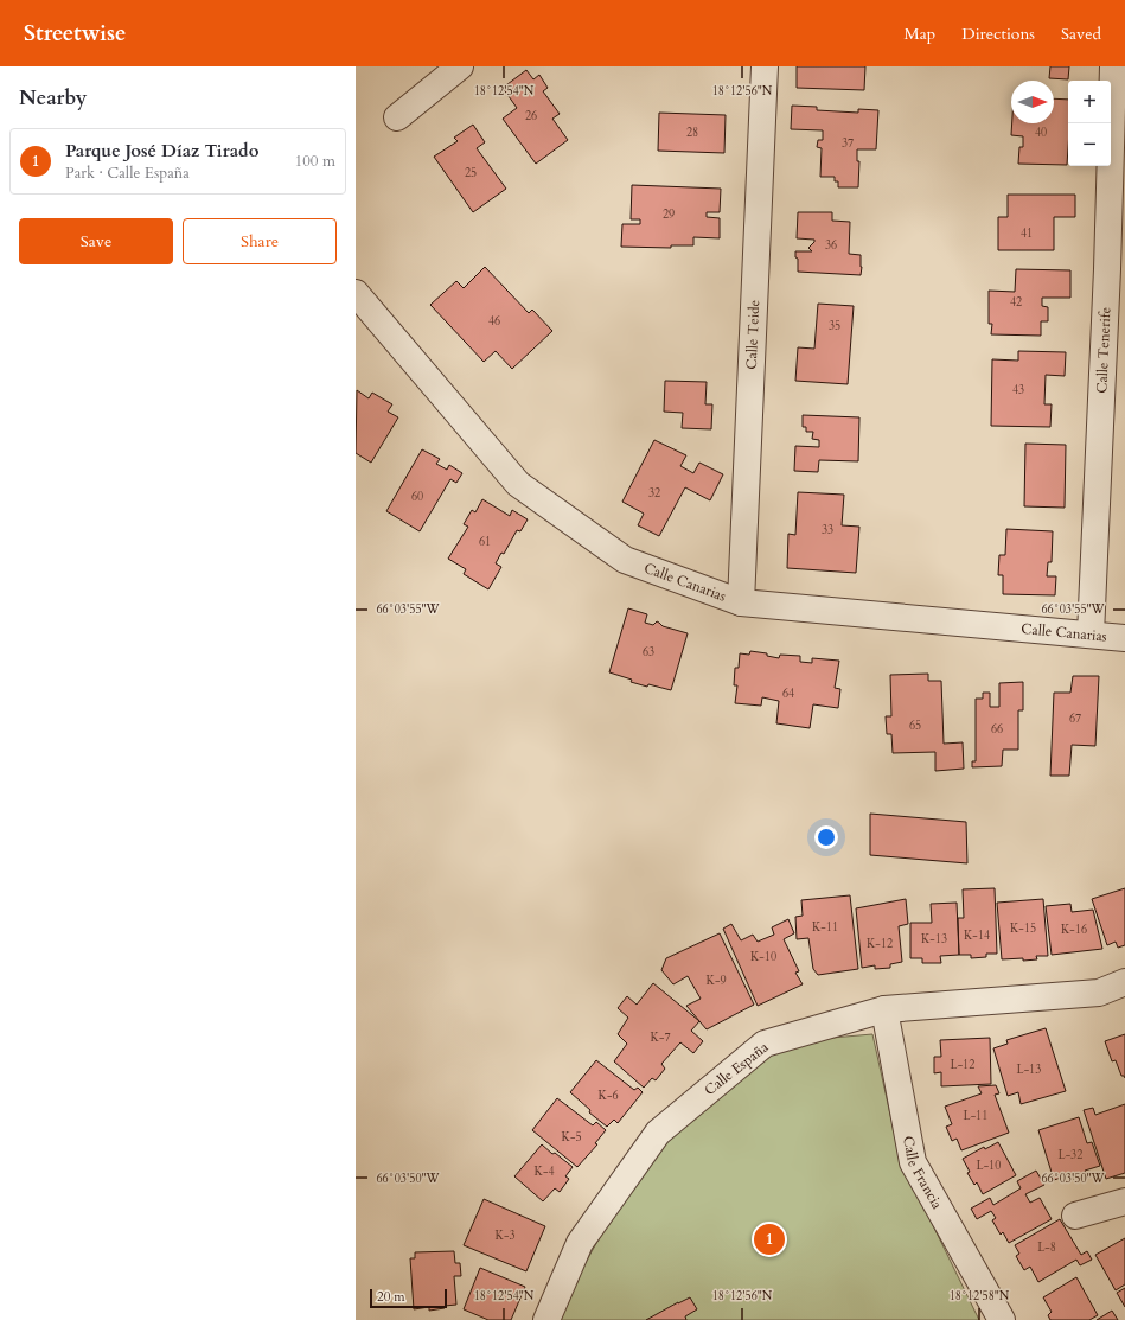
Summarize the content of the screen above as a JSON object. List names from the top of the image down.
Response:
{
  "streets": {
    "street": [
      "Calle Teide",
      "Calle Tenerife",
      "Calle Canarias",
      "Calle España",
      "Calle Francia"
    ]
  },
  "crossings": [
    ["Calle Teide", "Calle Canarias"],
    ["Calle Tenerife", "Calle Canarias"],
    ["Calle España", "Calle Francia"]
  ],
  "house_numbers": [
    "26",
    "28",
    "40",
    "37",
    "25",
    "29",
    "41",
    "36",
    "42",
    "46",
    "35",
    "43",
    "32",
    "60",
    "33",
    "61",
    "63",
    "64",
    "67",
    "65",
    "66",
    "K-11",
    "K-15",
    "K-16",
    "K-14",
    "K-13",
    "K-12",
    "K-10",
    "K-9",
    "K-7",
    "L-12",
    "L-13",
    "K-6",
    "L-11",
    "K-5",
    "L-32",
    "L-10",
    "K-4",
    "K-3",
    "L-8"
  ],
  "scale_bar": "20 m",
  "north": "right",
  "page": {
    "header": "Streetwise",
    "nav": ["Map", "Directions", "Saved"],
    "heading": "Nearby",
    "map_buttons": ["+", "−"],
    "list": [
      {
        "mark": "1",
        "name": "Parque José Díaz Tirado",
        "note": "Park · Calle España",
        "value": "100 m"
      }
    ],
    "buttons": ["Save", "Share"],
    "pins": "1",
    "scale": "20 m"
  },
  "coordinates": [
    "18°12'54\"N",
    "18°12'56\"N",
    "66°03'55\"W",
    "66°03'50\"W",
    "18°12'58\"N"
  ]
}
